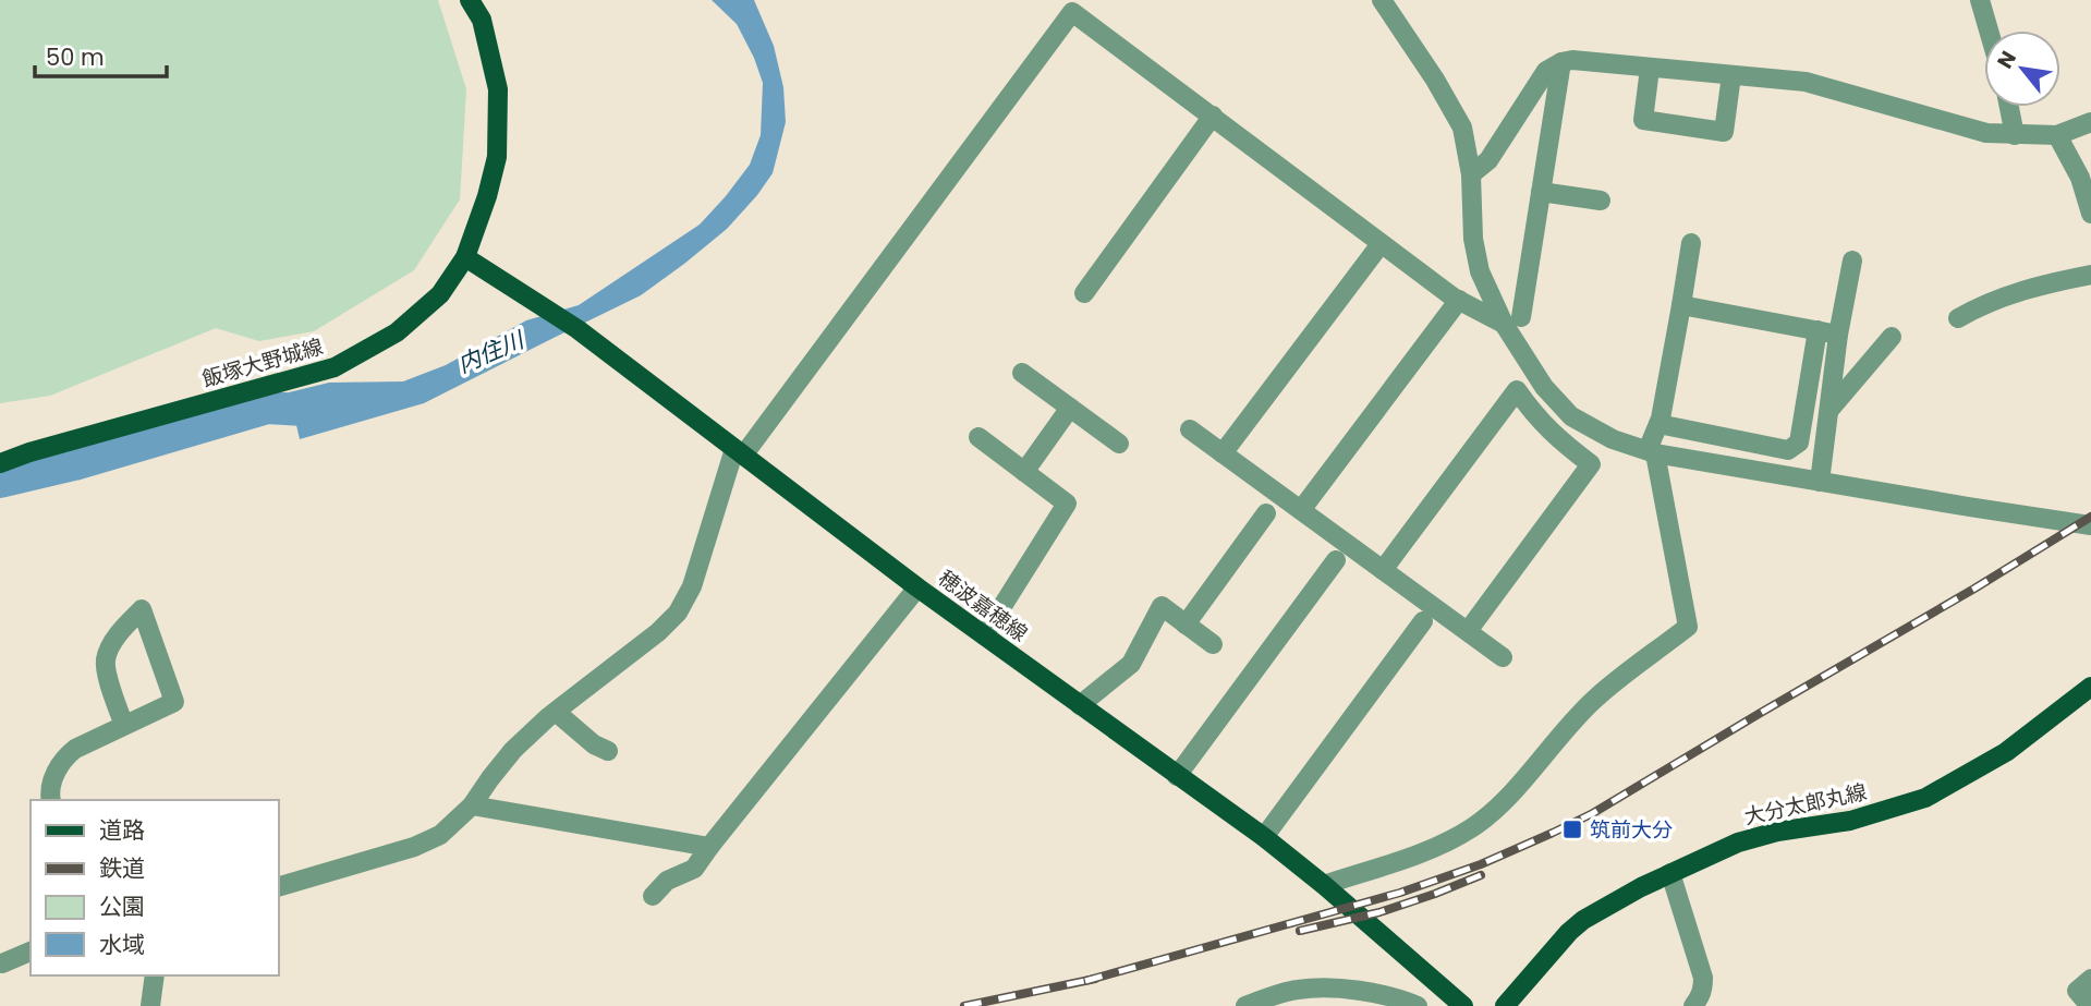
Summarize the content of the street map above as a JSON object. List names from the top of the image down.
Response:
{
  "streets": {
    "main road": ["飯塚大野城線", "穂波嘉穂線", "大分太郎丸線"]
  },
  "crossings": [
    ["飯塚大野城線", "穂波嘉穂線"]
  ],
  "water": ["内住川"],
  "places": {
    "transit": ["筑前大分"]
  },
  "legend": [
    "道路",
    "鉄道",
    "公園",
    "水域"
  ],
  "scale_bar": "50 m",
  "north": "top left"
}
